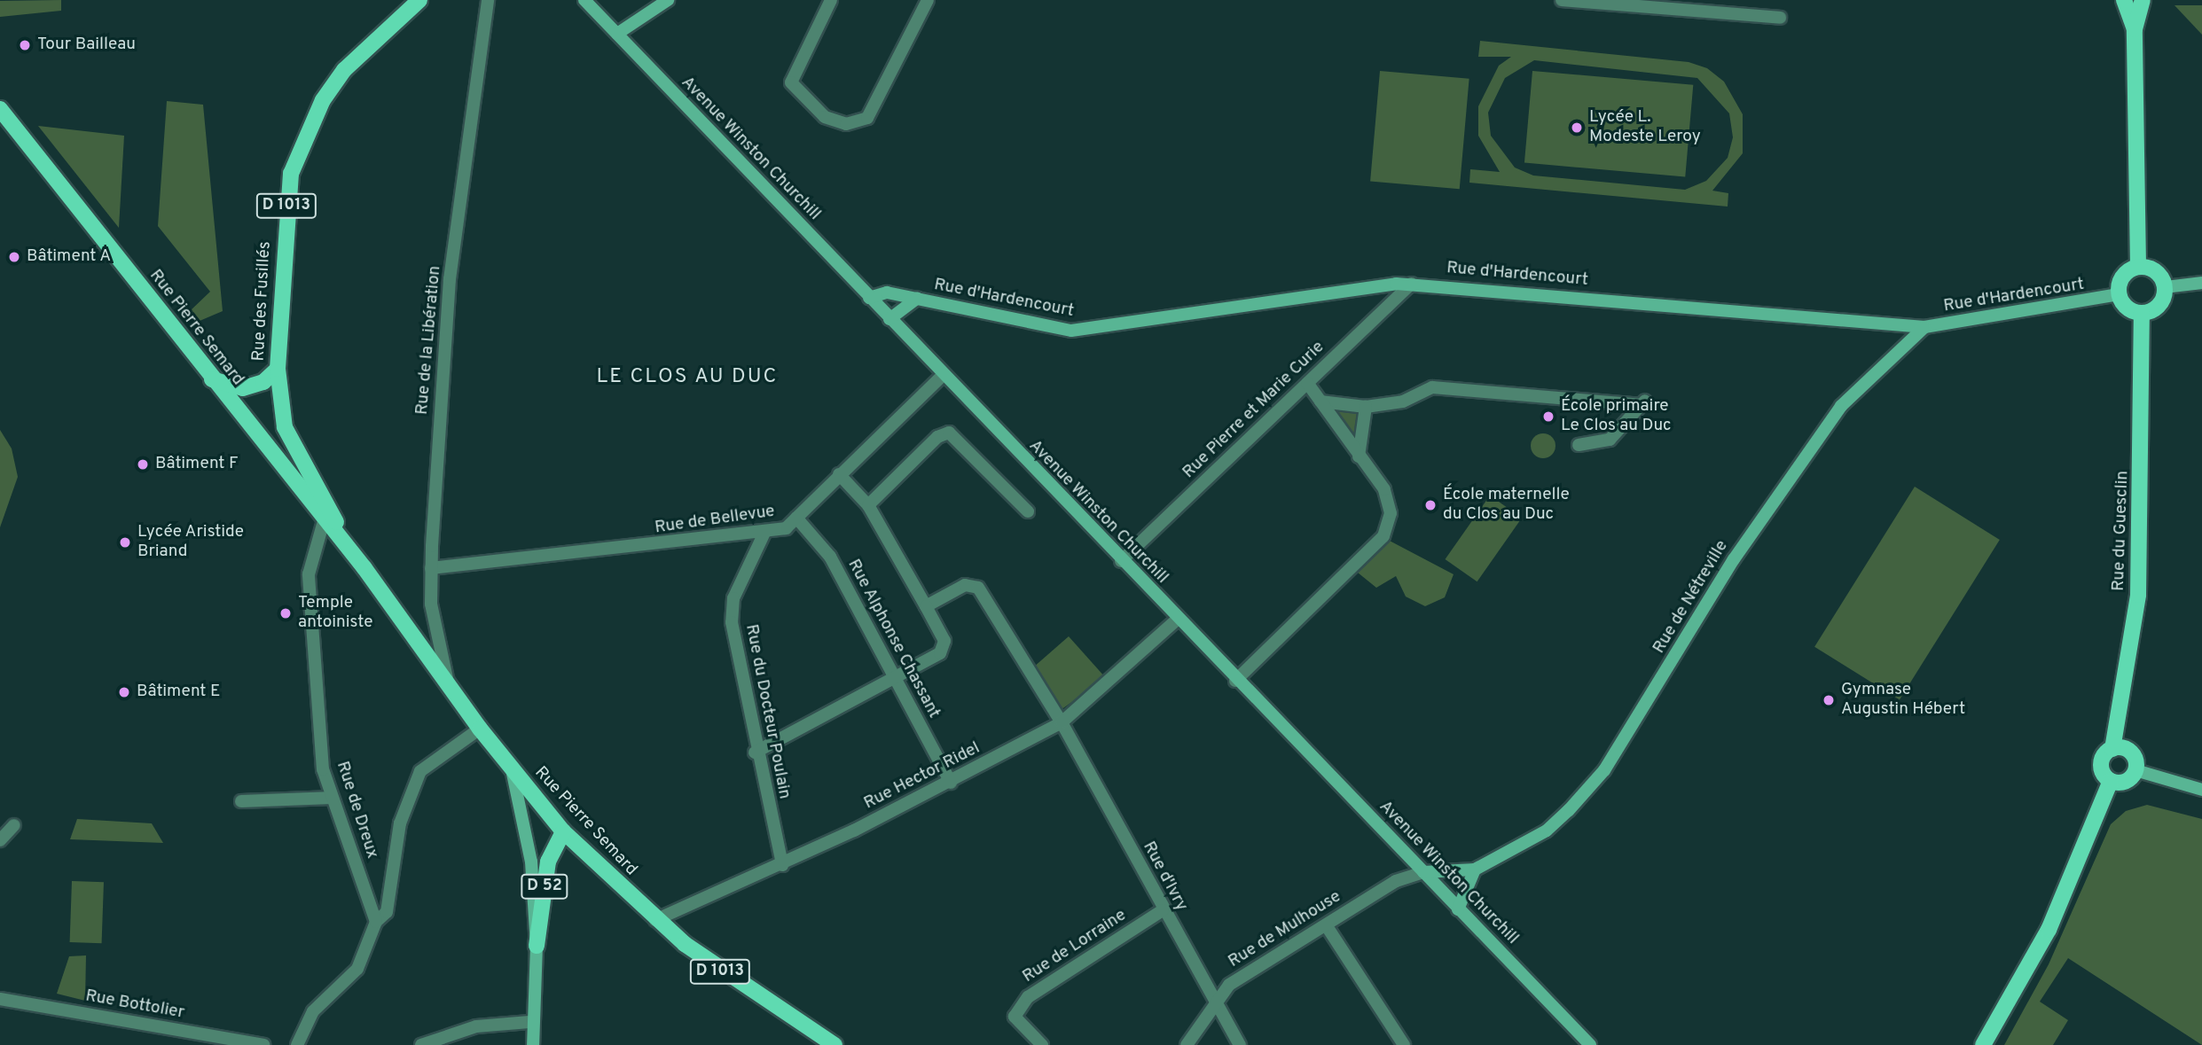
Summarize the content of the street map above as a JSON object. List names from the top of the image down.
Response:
{
  "streets": {
    "main road": [
      "D 1013",
      "Rue des Fusillés",
      "Rue Pierre Semard",
      "Rue du Guesclin",
      "D 52"
    ],
    "street": [
      "Avenue Winston Churchill",
      "Rue d'Hardencourt",
      "Rue de la Libération",
      "Rue Pierre et Marie Curie",
      "Rue de Bellevue",
      "Rue de Nétreville",
      "Rue Alphonse Chassant",
      "Rue du Docteur Poulain",
      "Rue Hector Ridel",
      "Rue de Dreux",
      "Rue d'Ivry",
      "Rue de Mulhouse",
      "Rue de Lorraine",
      "Rue Bottolier"
    ]
  },
  "crossings": [
    ["Avenue Winston Churchill", "Rue d'Hardencourt"],
    ["Avenue Winston Churchill", "Rue Pierre et Marie Curie"],
    ["Avenue Winston Churchill", "Rue de Bellevue"],
    ["Avenue Winston Churchill", "Rue de Nétreville"],
    ["Avenue Winston Churchill", "Rue Hector Ridel"],
    ["Avenue Winston Churchill", "Rue de Mulhouse"],
    ["Rue d'Hardencourt", "Rue Pierre et Marie Curie"],
    ["Rue d'Hardencourt", "Rue du Guesclin"],
    ["Rue d'Hardencourt", "Rue de Nétreville"],
    ["Rue des Fusillés", "Rue Pierre Semard"],
    ["Rue Pierre Semard", "Rue de la Libération"],
    ["Rue Pierre Semard", "Rue Hector Ridel"],
    ["Rue Pierre Semard", "Rue de Dreux"],
    ["Rue Pierre Semard", "D 52"],
    ["Rue de la Libération", "Rue de Bellevue"],
    ["Rue de Bellevue", "Rue Alphonse Chassant"],
    ["Rue de Bellevue", "Rue du Docteur Poulain"],
    ["Rue de Nétreville", "Rue de Mulhouse"],
    ["Rue Alphonse Chassant", "Rue Hector Ridel"],
    ["Rue du Docteur Poulain", "Rue Hector Ridel"],
    ["Rue Hector Ridel", "Rue d'Ivry"],
    ["Rue d'Ivry", "Rue de Mulhouse"],
    ["Rue d'Ivry", "Rue de Lorraine"]
  ],
  "districts": ["LE CLOS AU DUC"],
  "places": [
    "Tour Bailleau",
    "Lycée L. Modeste Leroy",
    "Bâtiment A",
    "École primaire Le Clos au Duc",
    "Bâtiment F",
    "École maternelle du Clos au Duc",
    "Lycée Aristide Briand",
    "Temple antoiniste",
    "Bâtiment E",
    "Gymnase Augustin Hébert"
  ]
}
